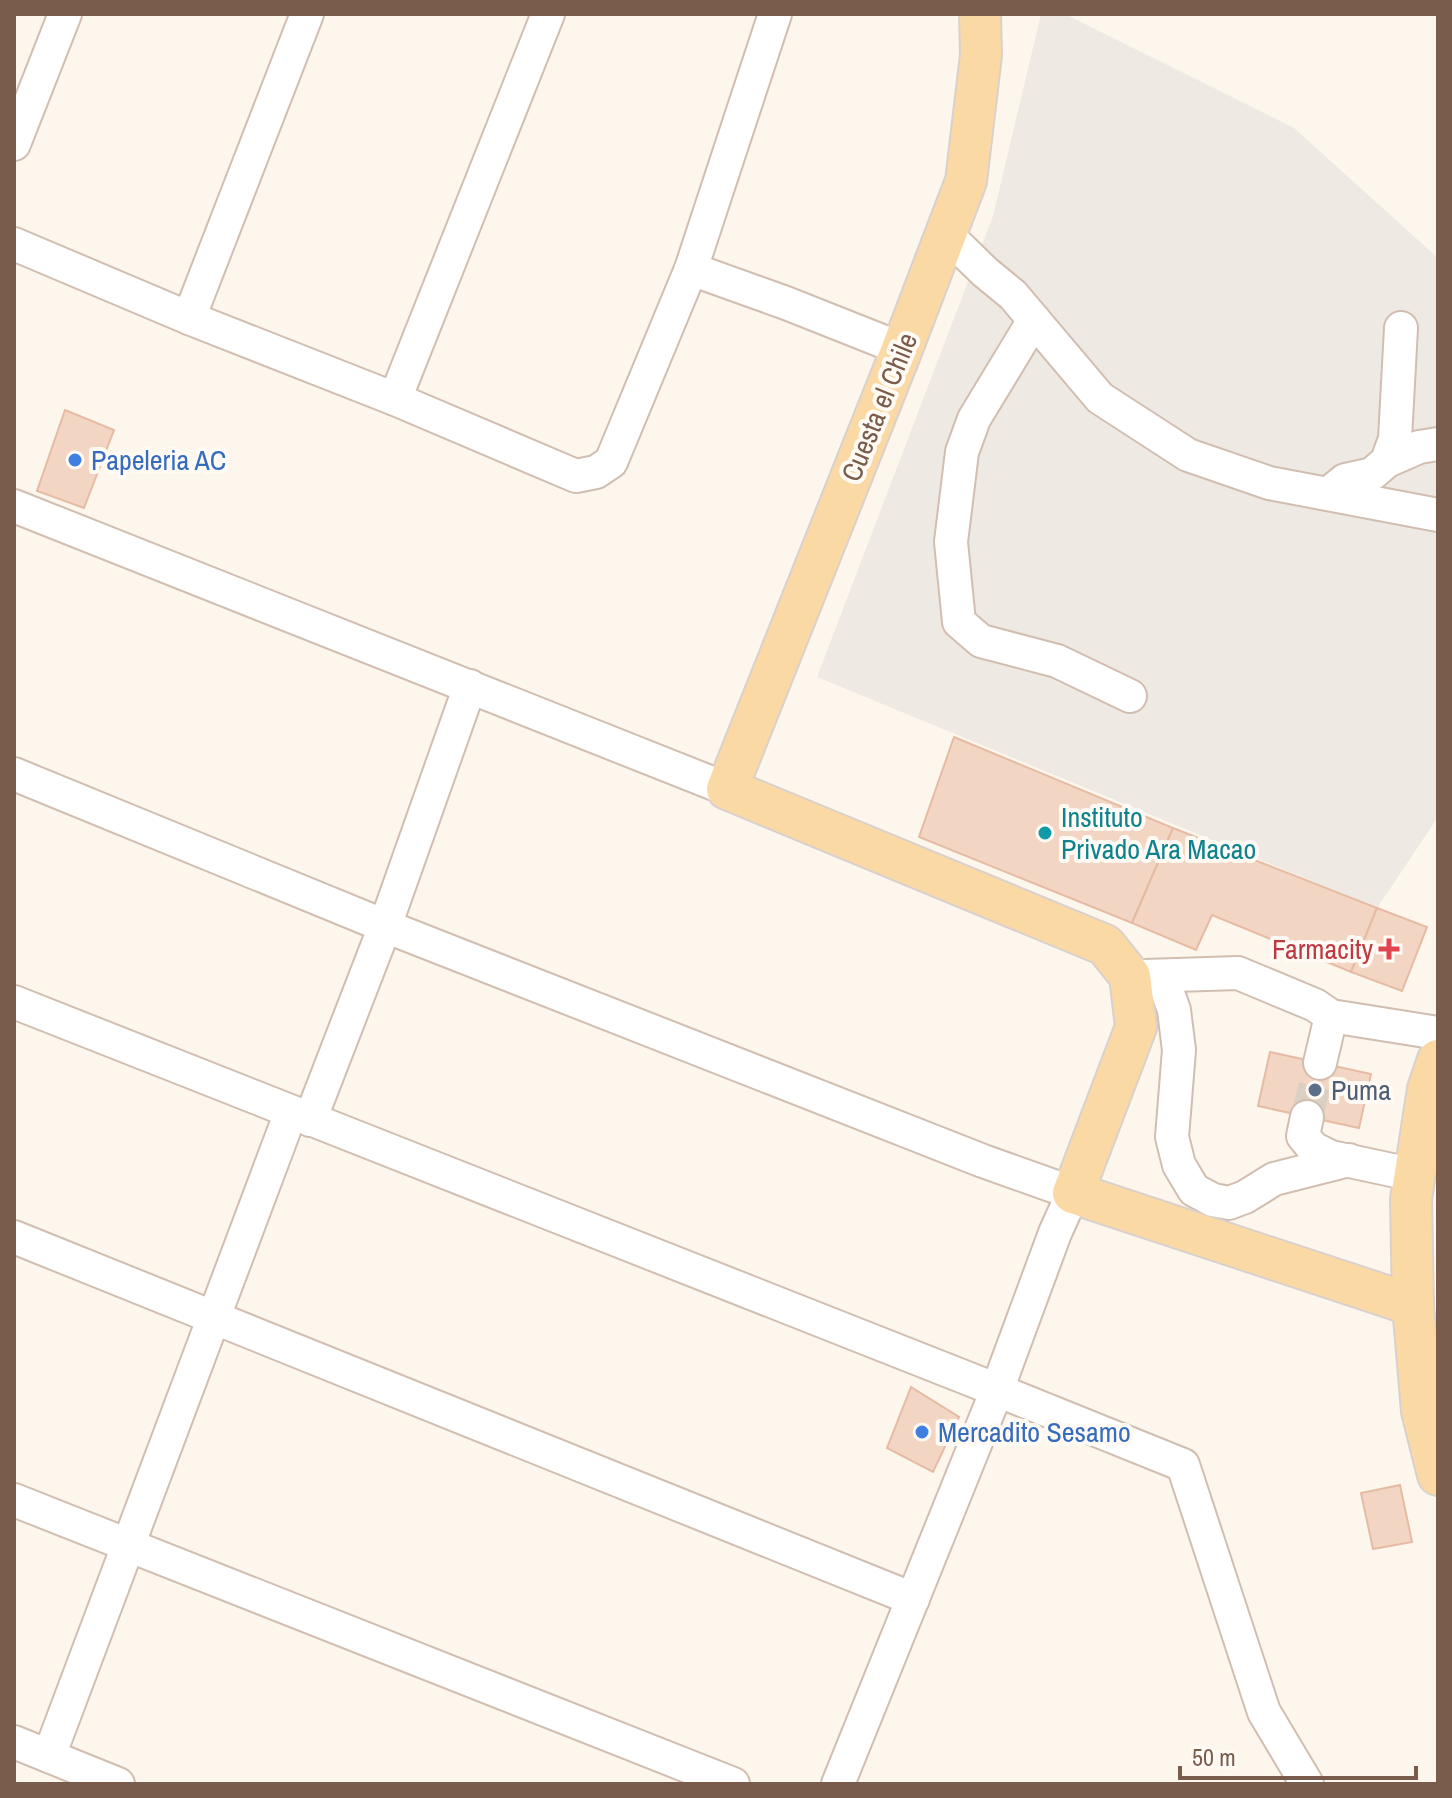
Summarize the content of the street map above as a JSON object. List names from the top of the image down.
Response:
{
  "streets": {
    "main road": ["Cuesta el Chile"]
  },
  "places": {
    "other": [
      "Papeleria AC",
      "Instituto Privado Ara Macao",
      "Puma",
      "Mercadito Sesamo"
    ],
    "health": ["Farmacity"]
  },
  "scale_bar": "50 m"
}
